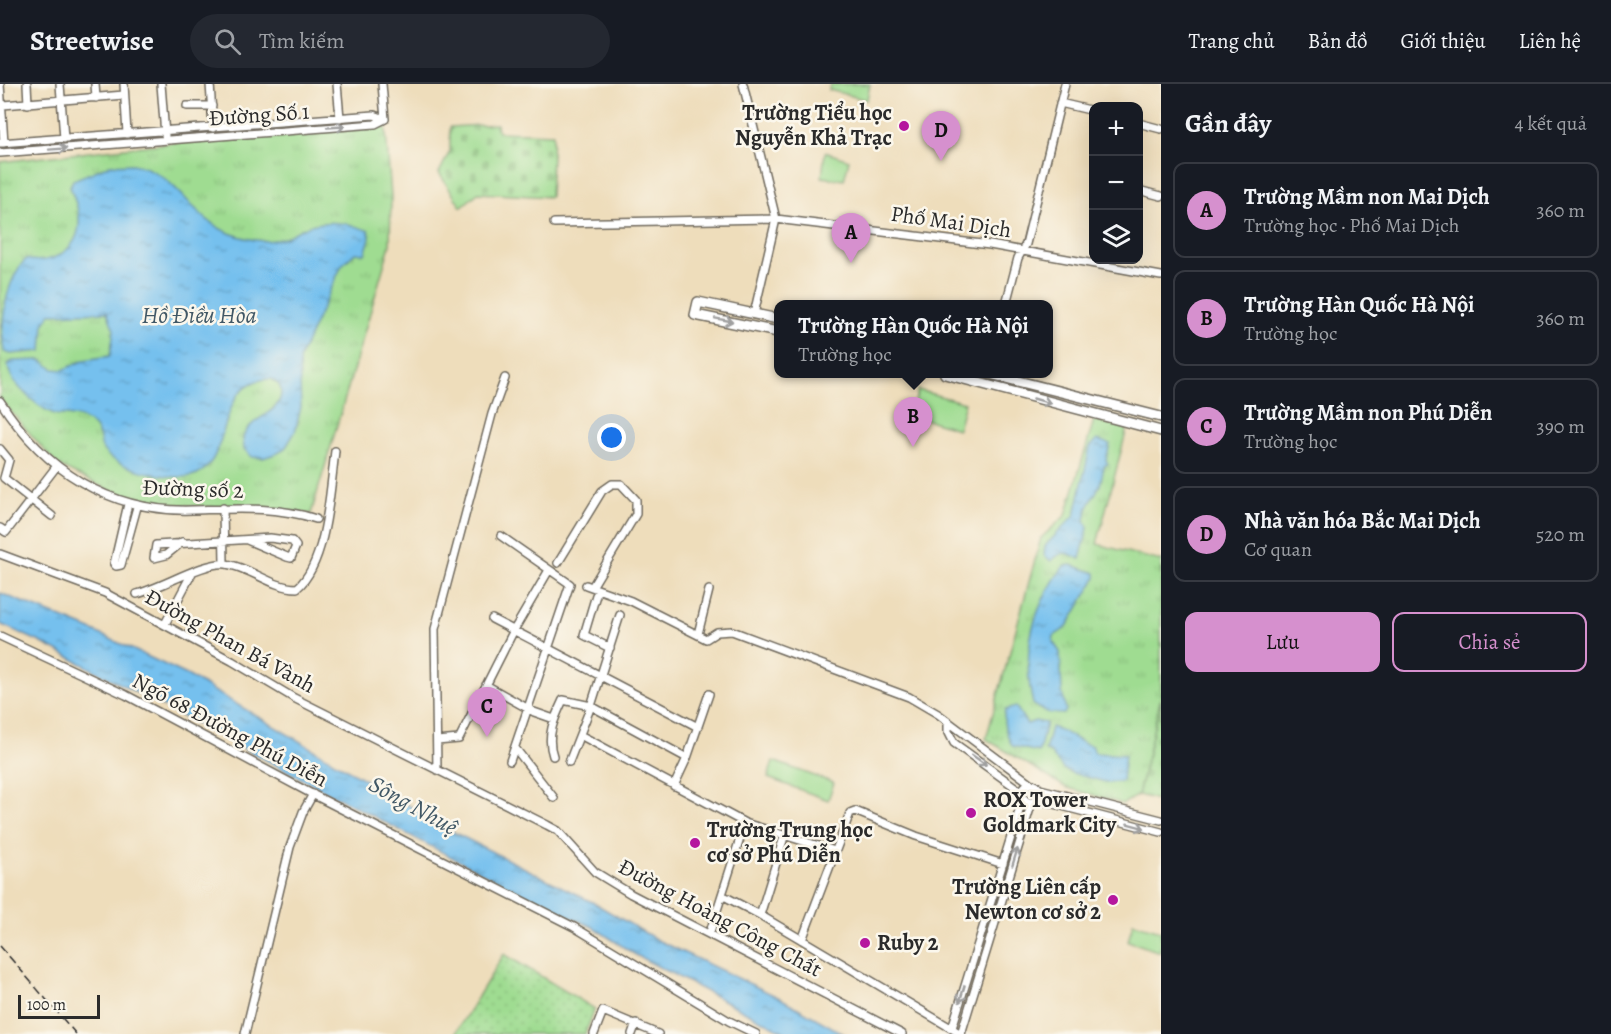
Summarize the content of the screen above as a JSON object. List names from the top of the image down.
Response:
{
  "streets": {
    "street": [
      "Đường Số 1",
      "Phố Mai Dịch",
      "Đường số 2",
      "Đường Phan Bá Vành",
      "Ngõ 68 Đường Phú Diễn",
      "Đường Hoàng Công Chất"
    ]
  },
  "crossings": [
    ["Đường Phan Bá Vành", "Đường Hoàng Công Chất"]
  ],
  "water": ["Hồ Điều Hòa", "Sông Nhuệ"],
  "places": [
    "Trường Tiểu học Nguyễn Khả Trạc",
    "ROX Tower Goldmark City",
    "Trường Trung học cơ sở Phú Diễn",
    "Trường Liên cấp Newton cơ sở 2",
    "Ruby 2"
  ],
  "scale_bar": "100 m",
  "page": {
    "header": "Streetwise",
    "search": "Tìm kiếm",
    "nav": [
      "Trang chủ",
      "Bản đồ",
      "Giới thiệu",
      "Liên hệ"
    ],
    "heading": ["Gần đây", "4 kết quả"],
    "map_buttons": ["+", "−"],
    "pins": [
      "D",
      "A",
      "B",
      "C"
    ],
    "list": [
      {
        "mark": "A",
        "name": "Trường Mầm non Mai Dịch",
        "note": "Trường học · Phố Mai Dịch",
        "value": "360 m"
      },
      {
        "mark": "B",
        "name": "Trường Hàn Quốc Hà Nội",
        "note": "Trường học",
        "value": "360 m"
      },
      {
        "mark": "C",
        "name": "Trường Mầm non Phú Diễn",
        "note": "Trường học",
        "value": "390 m"
      },
      {
        "mark": "D",
        "name": "Nhà văn hóa Bắc Mai Dịch",
        "note": "Cơ quan",
        "value": "520 m"
      }
    ],
    "popup": ["Trường Hàn Quốc Hà Nội", "Trường học"],
    "buttons": ["Lưu", "Chia sẻ"],
    "scale": "100 m"
  }
}
